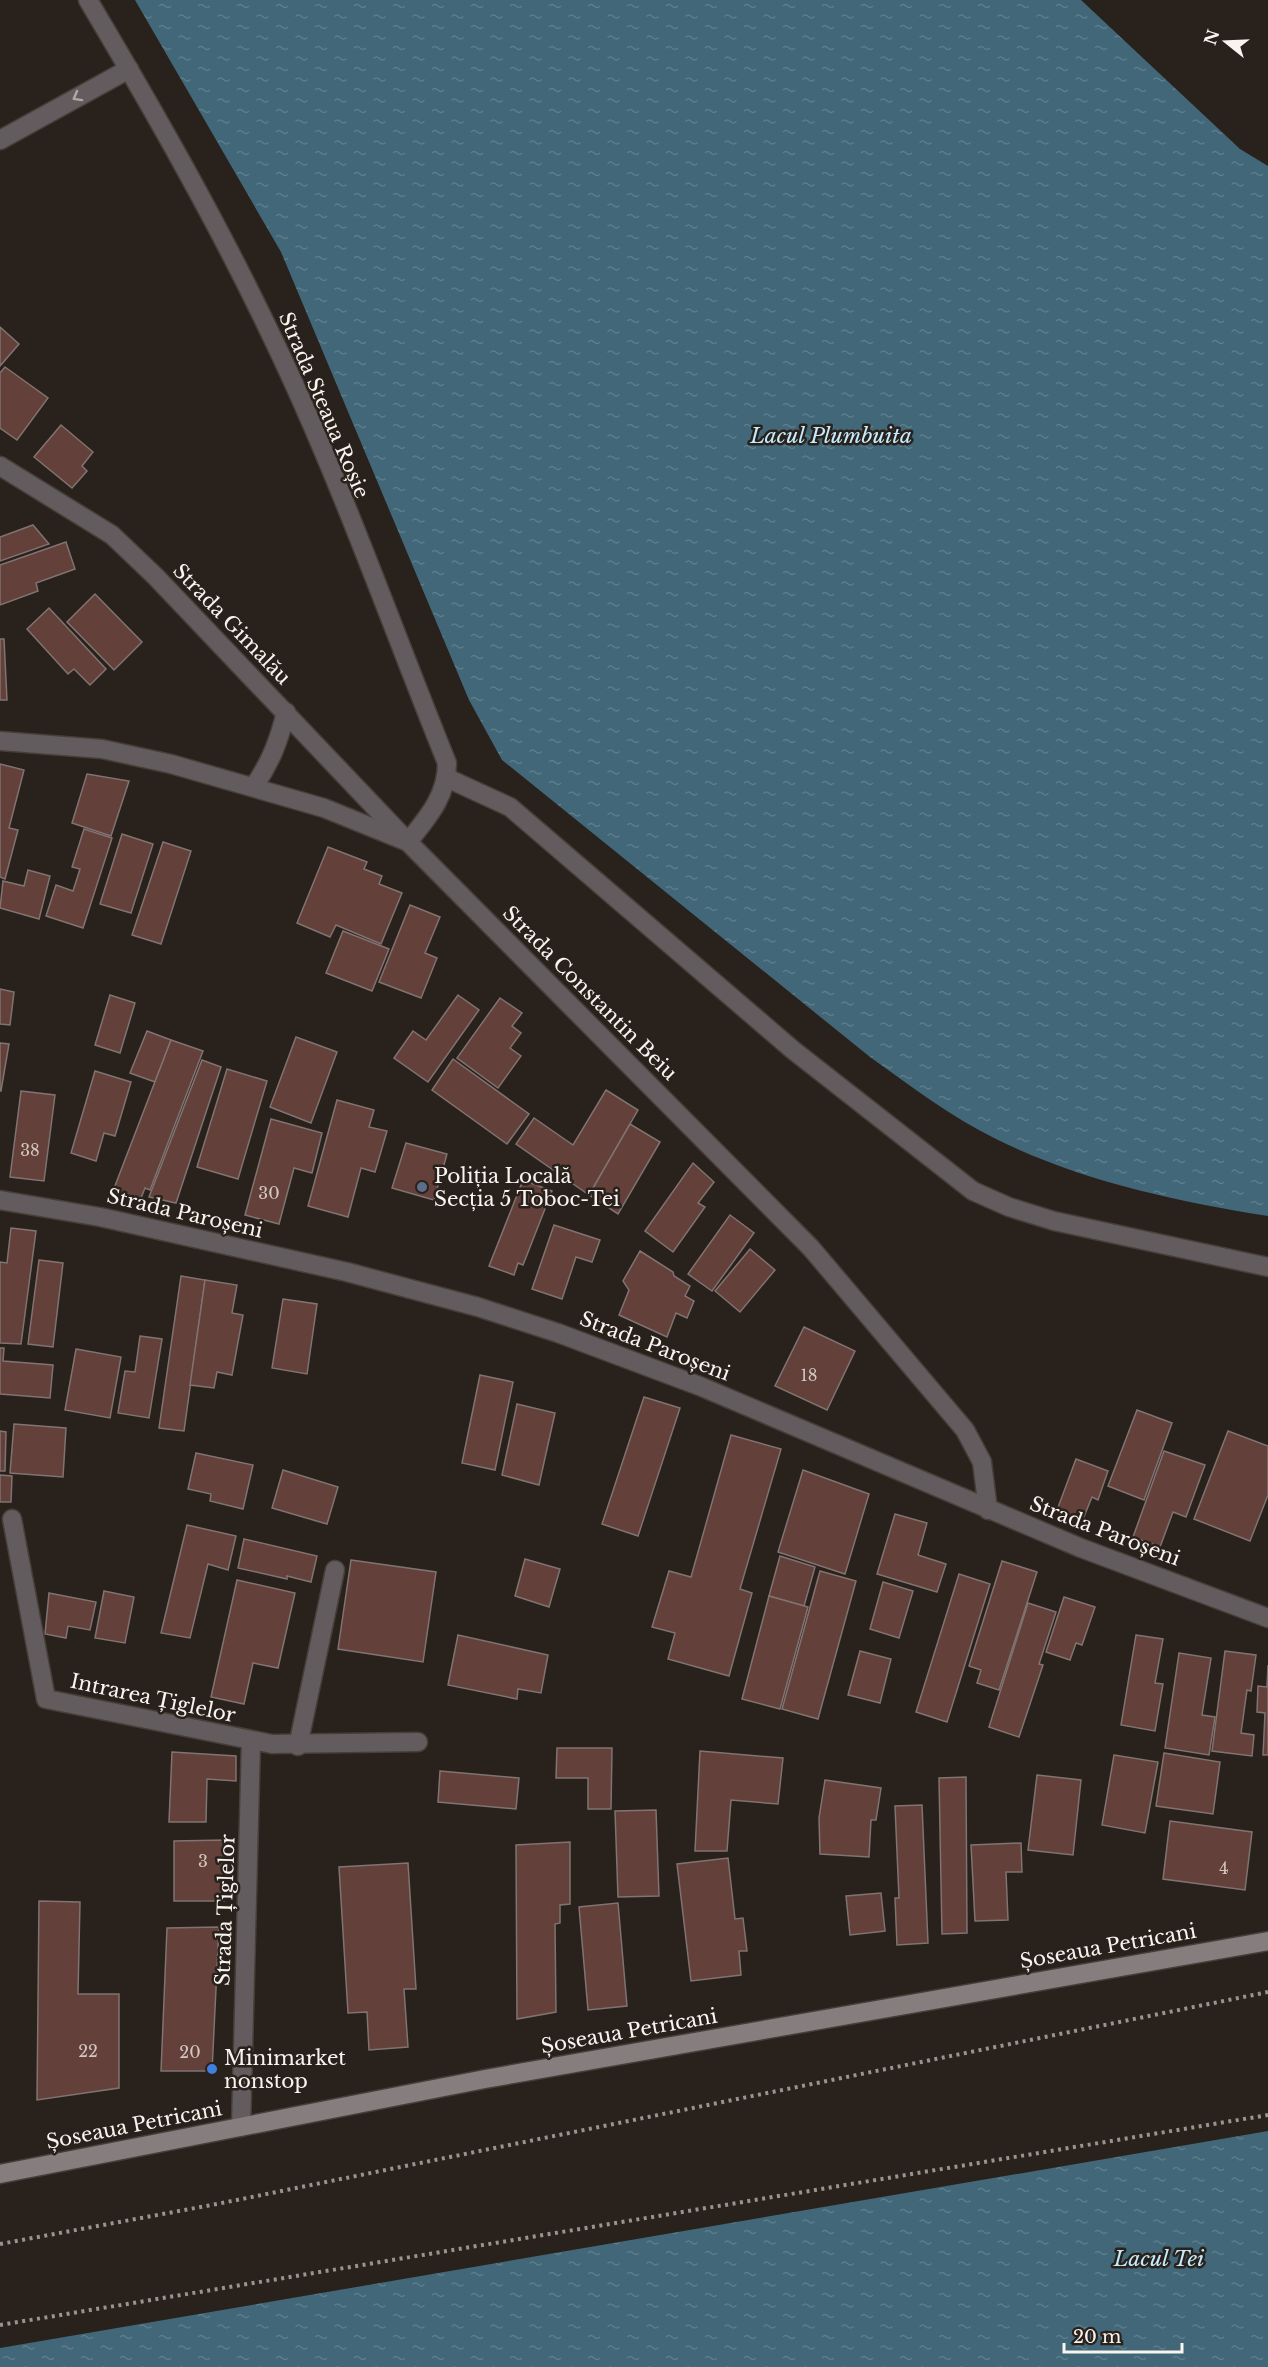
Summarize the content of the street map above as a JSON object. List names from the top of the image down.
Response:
{
  "streets": {
    "main road": ["Șoseaua Petricani"],
    "street": [
      "Strada Steaua Roșie",
      "Strada Gimalău",
      "Strada Constantin Beiu",
      "Strada Paroșeni",
      "Intrarea Țiglelor",
      "Strada Țiglelor"
    ]
  },
  "crossings": [
    ["Strada Gimalău", "Strada Constantin Beiu"],
    ["Strada Constantin Beiu", "Strada Paroșeni"],
    ["Intrarea Țiglelor", "Strada Țiglelor"],
    ["Strada Țiglelor", "Șoseaua Petricani"]
  ],
  "water": ["Lacul Plumbuita", "Lacul Tei"],
  "places": ["Poliția Locală Secția 5 Toboc-Tei", "Minimarket nonstop"],
  "house_numbers": [
    "38",
    "30",
    "18",
    "3",
    "4",
    "22",
    "20"
  ],
  "scale_bar": "20 m",
  "north": "left"
}
